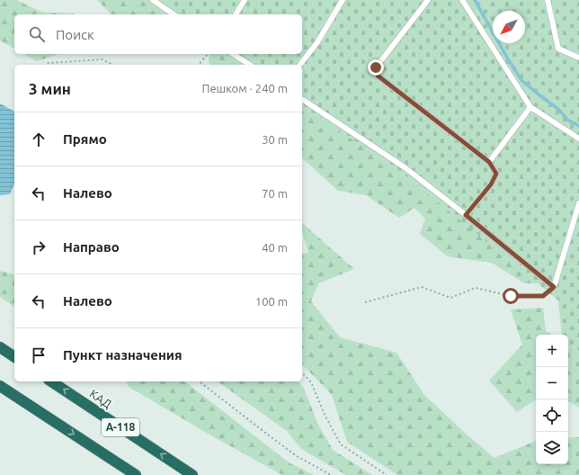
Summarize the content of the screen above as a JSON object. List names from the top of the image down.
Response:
{
  "streets": {
    "highway": ["КАД", "А-118"]
  },
  "north": "bottom left",
  "page": {
    "search": "Поиск",
    "heading": ["3 мин", "Пешком · 240 m"],
    "list": [
      ["Прямо", "30 m"],
      ["Налево", "70 m"],
      ["Направо", "40 m"],
      ["Налево", "100 m"],
      "Пункт назначения"
    ],
    "map_buttons": ["+", "−"]
  }
}
